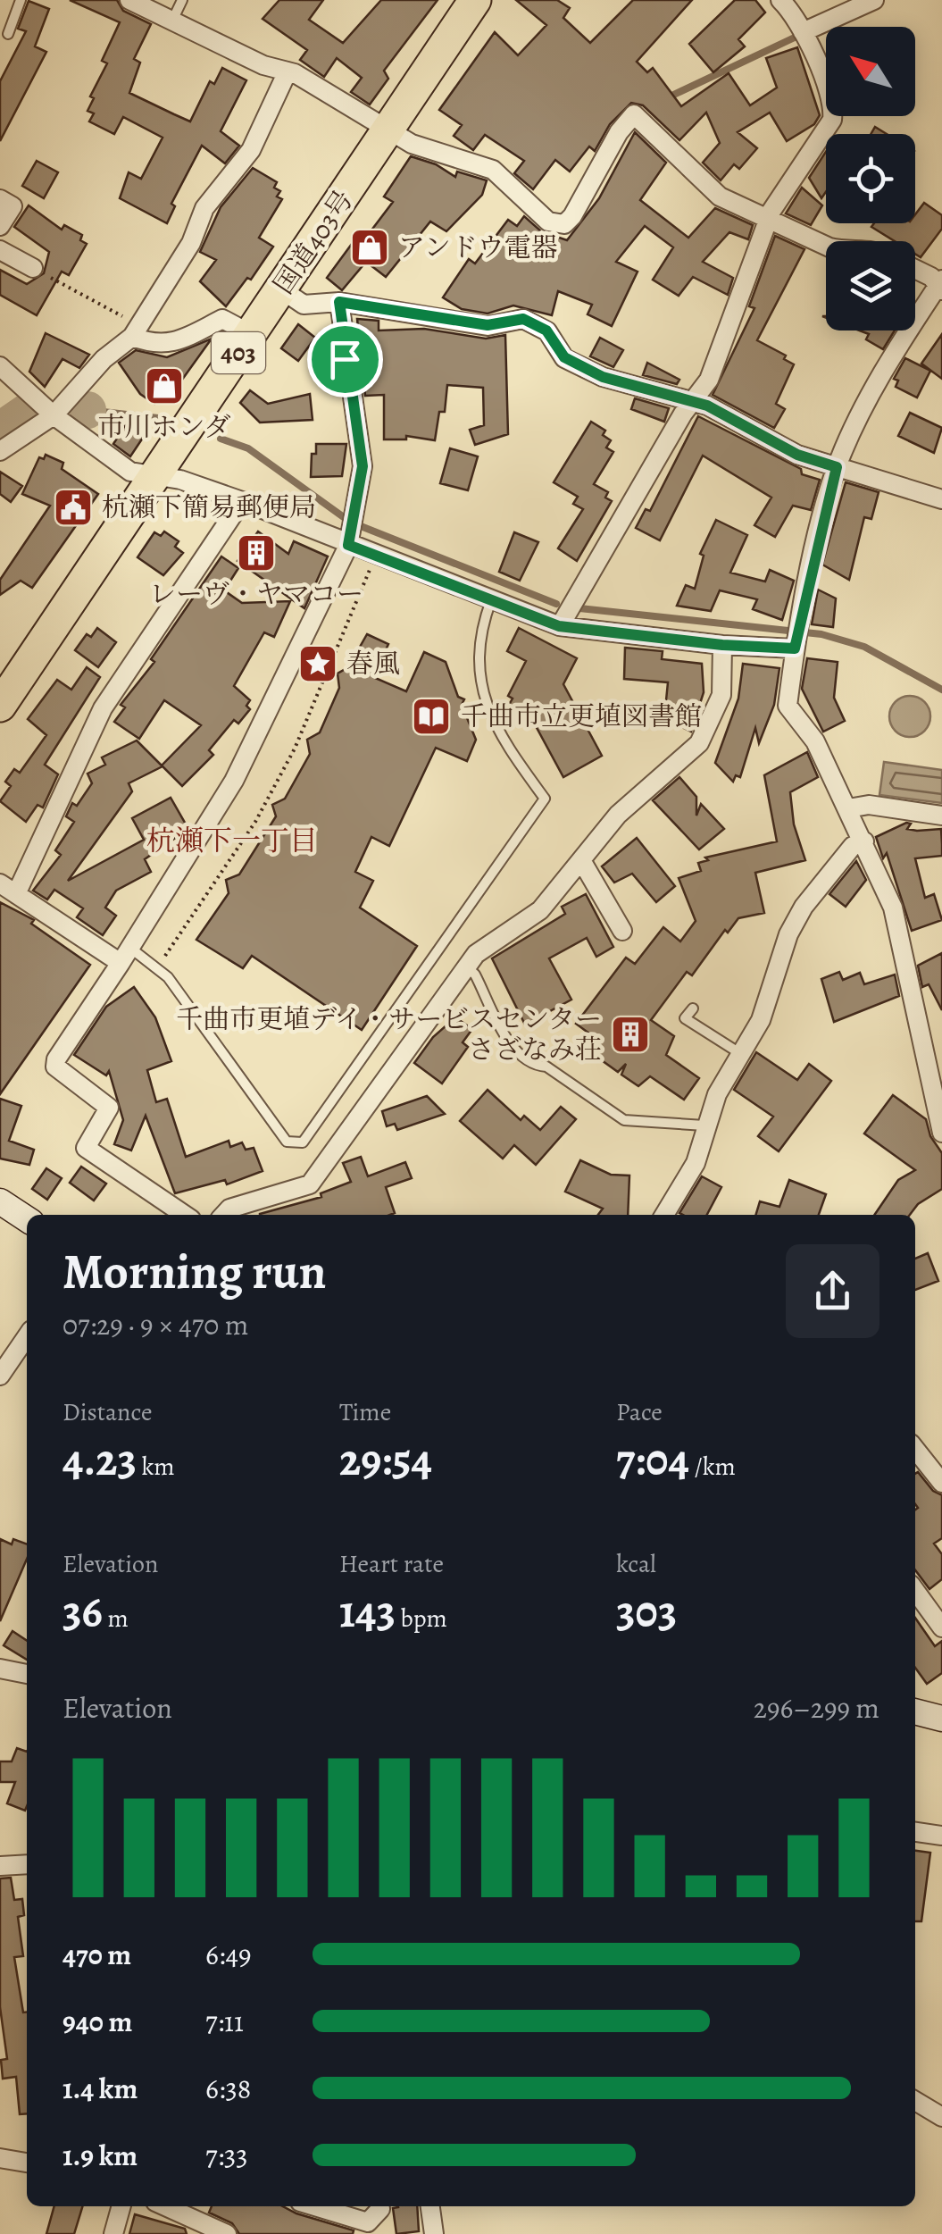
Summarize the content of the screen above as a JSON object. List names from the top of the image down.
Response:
{
  "streets": {
    "highway": ["国道403号", "403"]
  },
  "districts": ["杭瀬下一丁目"],
  "places": {
    "shop": ["アンドウ電器", "市川ホンダ"],
    "public building": ["杭瀬下簡易郵便局"],
    "building": ["レーヴ・ヤマコー", "千曲市更埴デイ・サービスセンター さざなみ荘"],
    "place": ["春風"],
    "library": ["千曲市立更埴図書館"]
  },
  "north": "top left",
  "page": {
    "heading": ["Morning run", "07:29 · 9 × 470 m"],
    "stats": [
      ["Distance", "4.23 km"],
      ["Time", "29:54"],
      ["Pace", "7:04 /km"],
      ["Elevation", "36 m"],
      ["Heart rate", "143 bpm"],
      ["kcal", "303"]
    ],
    "chart": ["Elevation", "296–299 m"],
    "list": [
      {
        "name": "470 m",
        "note": "6:49"
      },
      {
        "name": "940 m",
        "note": "7:11"
      },
      {
        "name": "1.4 km",
        "note": "6:38"
      },
      {
        "name": "1.9 km",
        "note": "7:33"
      }
    ]
  }
}
